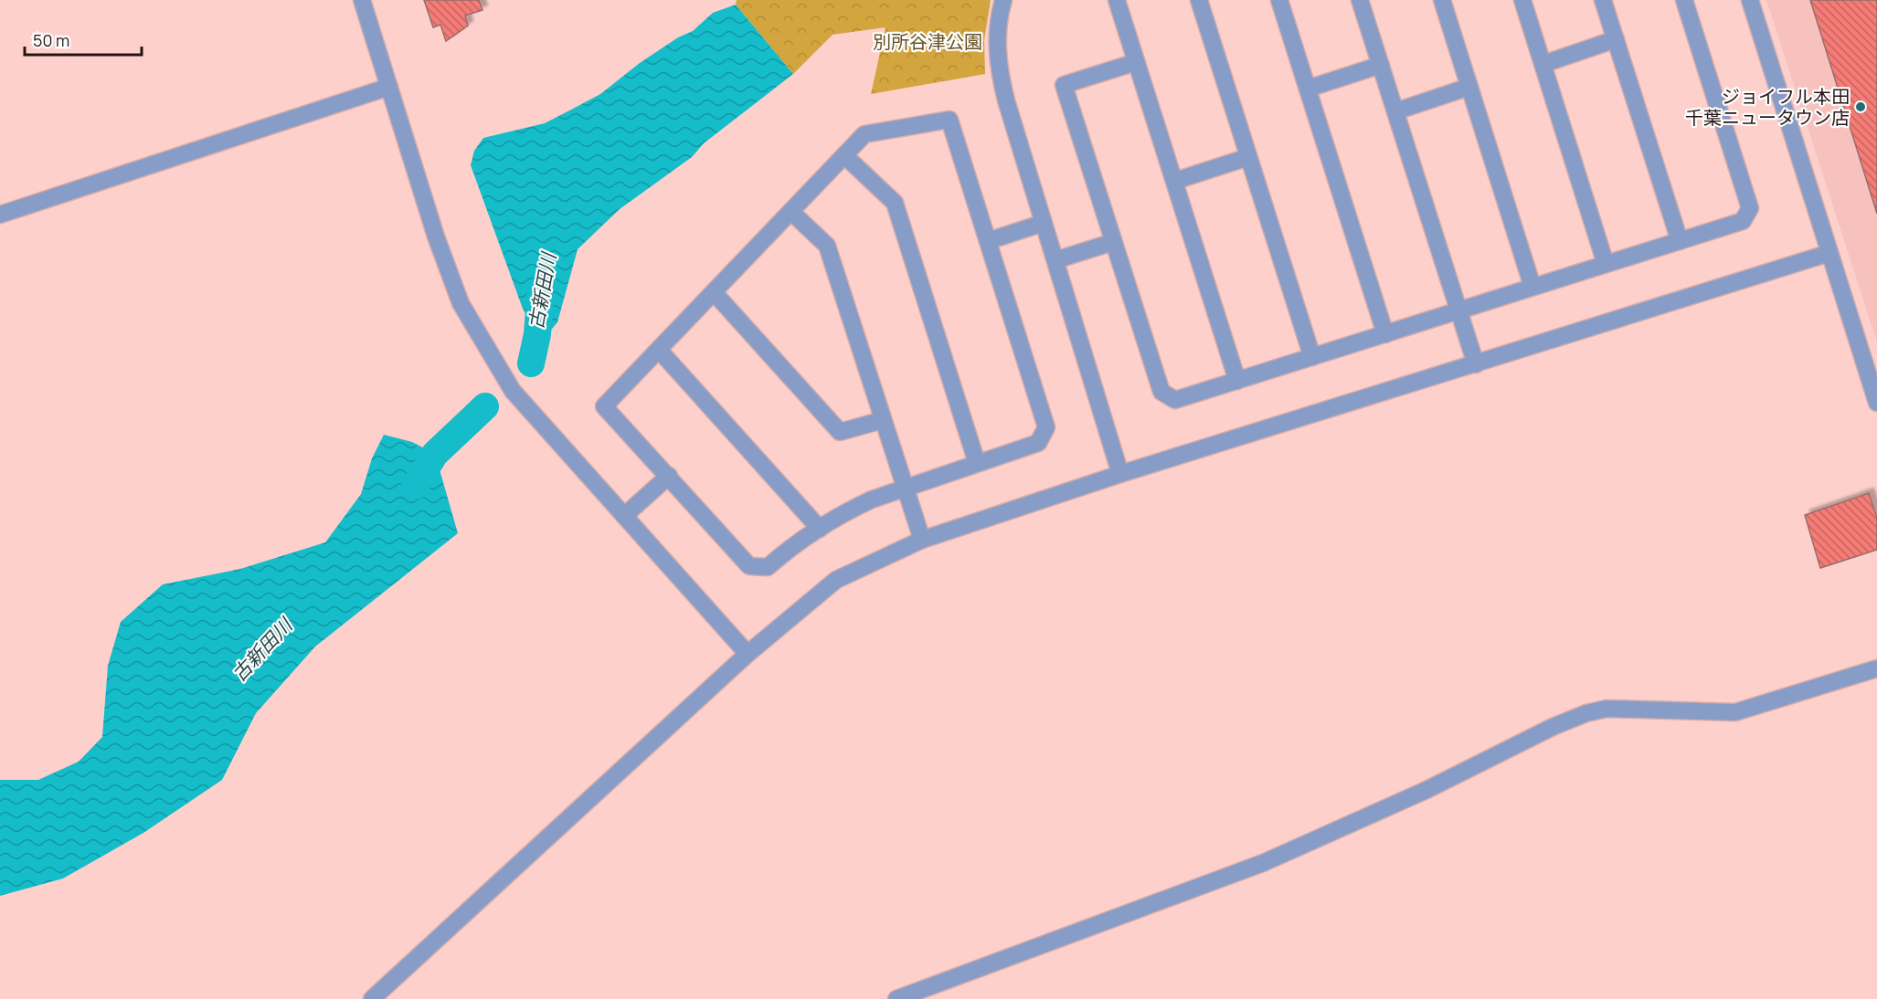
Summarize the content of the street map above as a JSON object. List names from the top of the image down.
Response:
{
  "water": ["古新田川"],
  "parks": ["別所谷津公園"],
  "places": ["ジョイフル本田 千葉ニュータウン店"],
  "scale_bar": "50 m"
}
